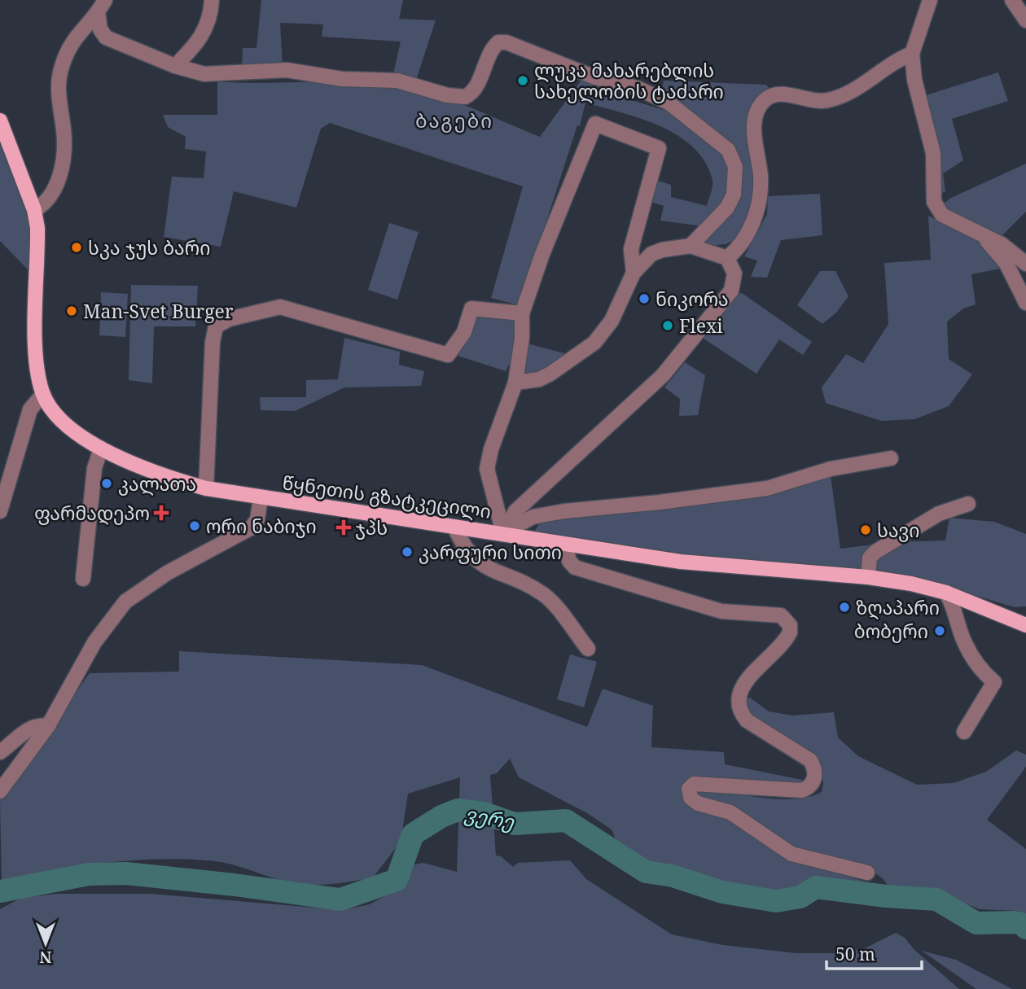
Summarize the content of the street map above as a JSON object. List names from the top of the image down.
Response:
{
  "streets": {
    "main road": ["წყნეთის გზატკეცილი"]
  },
  "districts": ["ბაგები"],
  "water": ["ვერე"],
  "places": {
    "other": [
      "ლუკა მახარებლის სახელობის ტაძარი",
      "სკა ჯუს ბარი",
      "ნიკორა",
      "Man-Svet Burger",
      "Flexi",
      "კალათა",
      "ორი ნაბიჯი",
      "სავი",
      "კარფური სითი",
      "ზღაპარი",
      "ბობერი"
    ],
    "health": ["ფარმადეპო", "ჯპს"]
  },
  "scale_bar": "50 m",
  "north": "bottom"
}
